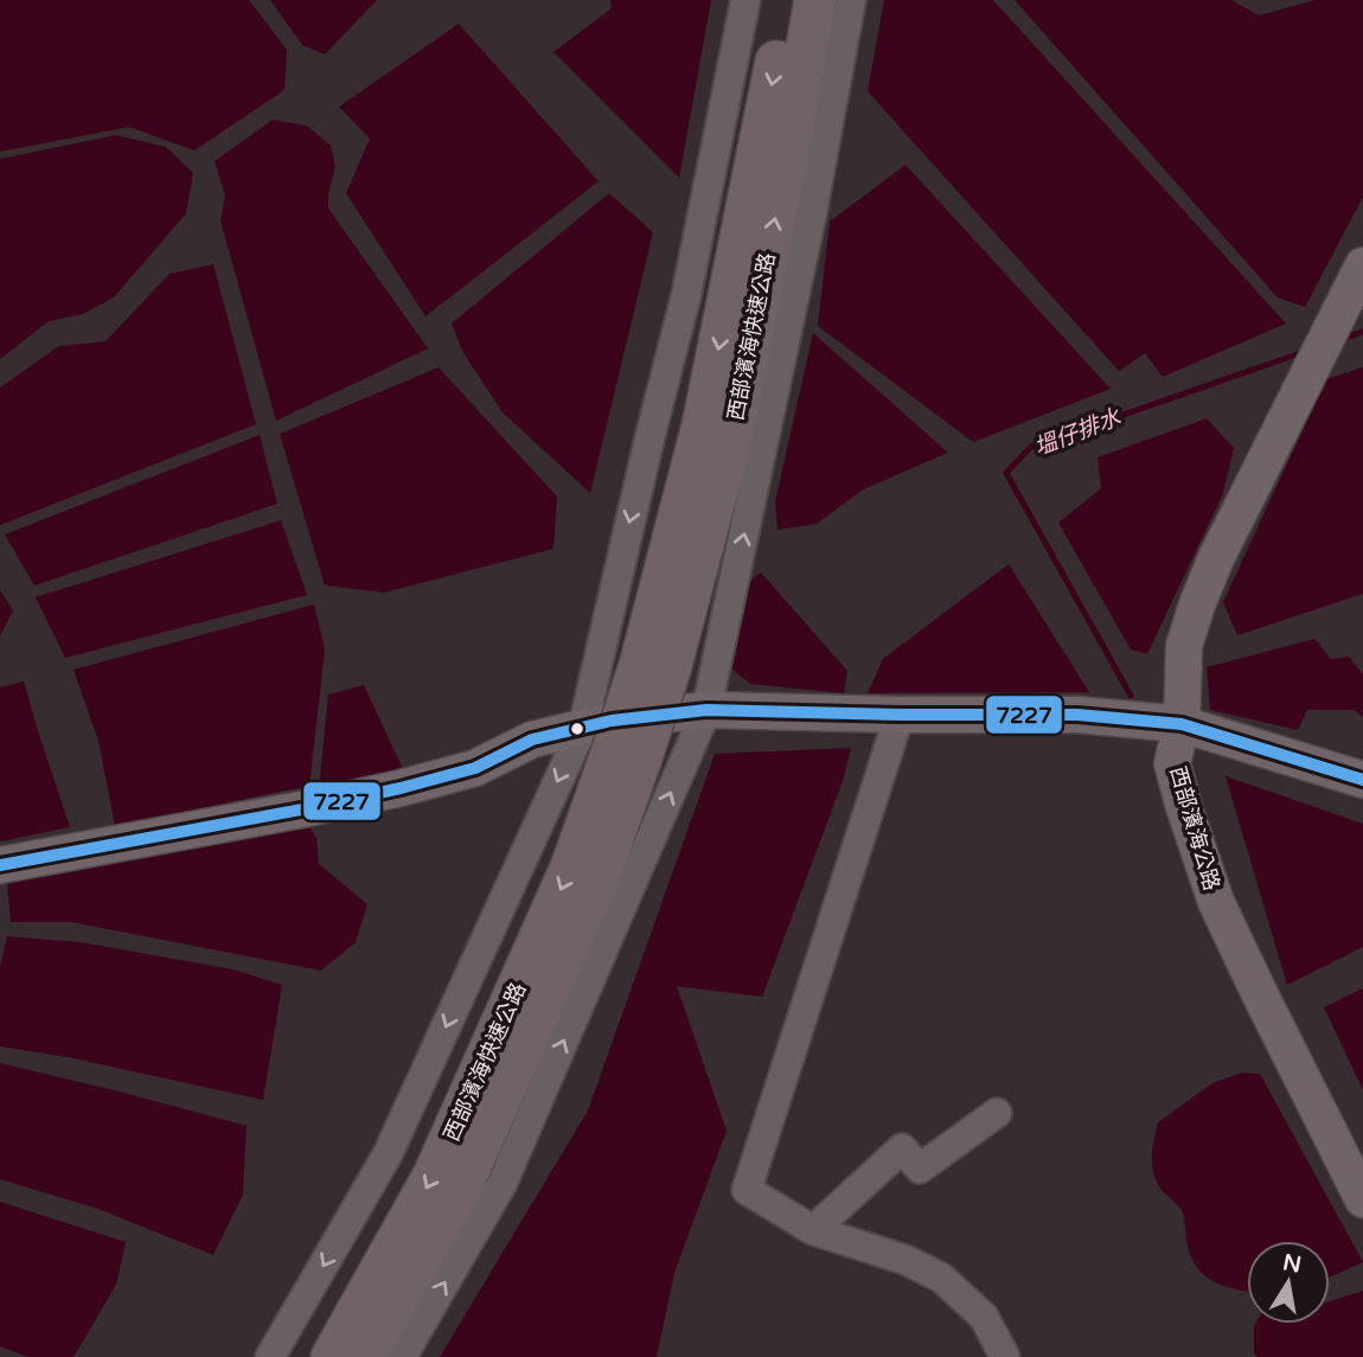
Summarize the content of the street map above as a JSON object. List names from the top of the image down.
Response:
{
  "streets": {
    "highway": ["西部濱海快速公路"],
    "main road": ["西部濱海公路"]
  },
  "water": ["塭仔排水"],
  "lines": ["transit line 7227"],
  "north": "top"
}
